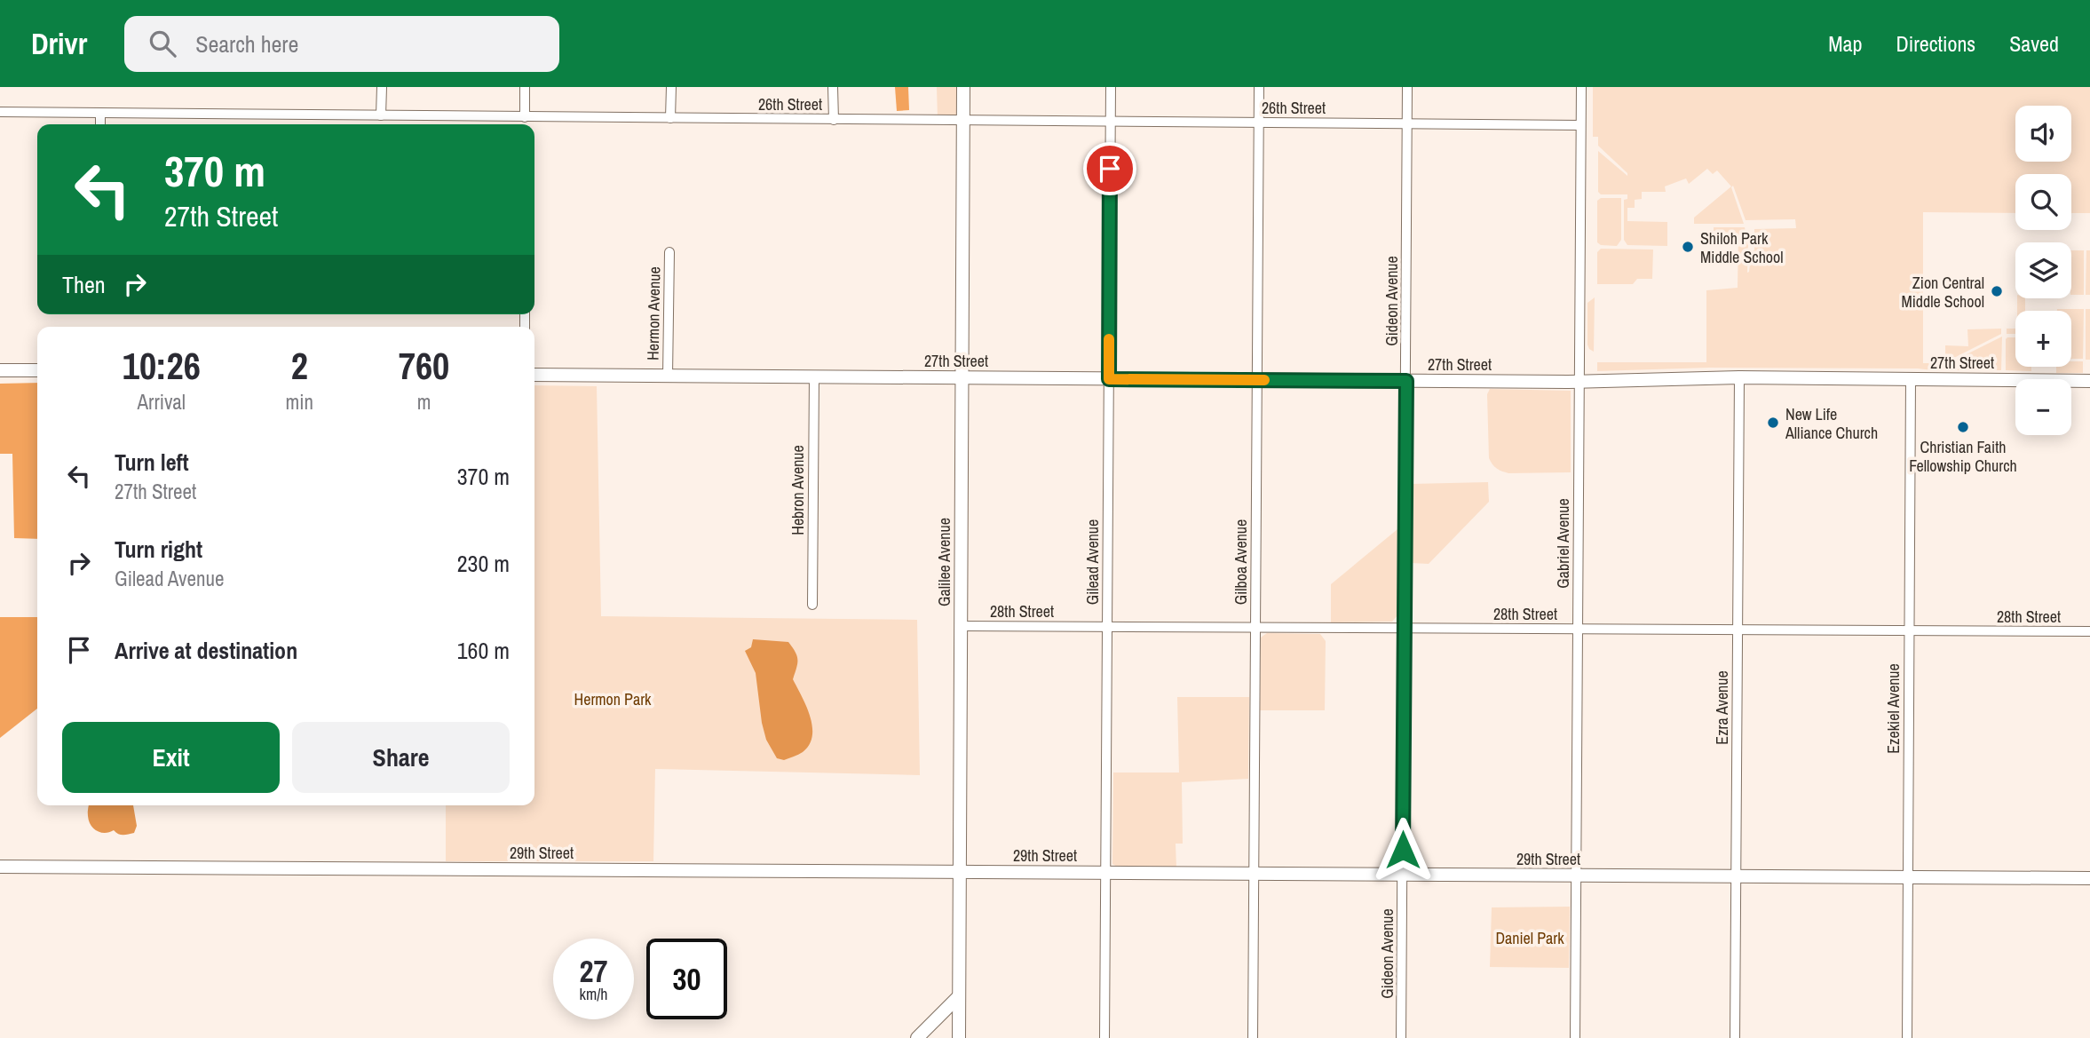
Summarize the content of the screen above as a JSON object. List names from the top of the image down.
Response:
{
  "streets": {
    "street": [
      "26th Street",
      "Gideon Avenue",
      "Hermon Avenue",
      "27th Street",
      "Hebron Avenue",
      "Gabriel Avenue",
      "Galilee Avenue",
      "Gilead Avenue",
      "Gilboa Avenue",
      "28th Street",
      "Ezra Avenue",
      "Ezekiel Avenue",
      "29th Street"
    ]
  },
  "crossings": [
    ["26th Street", "Gideon Avenue"],
    ["26th Street", "Gabriel Avenue"],
    ["26th Street", "Galilee Avenue"],
    ["26th Street", "Gilead Avenue"],
    ["26th Street", "Gilboa Avenue"],
    ["Gideon Avenue", "27th Street"],
    ["Gideon Avenue", "28th Street"],
    ["Gideon Avenue", "29th Street"],
    ["Hermon Avenue", "27th Street"],
    ["27th Street", "Hebron Avenue"],
    ["27th Street", "Gabriel Avenue"],
    ["27th Street", "Galilee Avenue"],
    ["27th Street", "Gilead Avenue"],
    ["27th Street", "Gilboa Avenue"],
    ["27th Street", "Ezra Avenue"],
    ["27th Street", "Ezekiel Avenue"],
    ["Gabriel Avenue", "28th Street"],
    ["Gabriel Avenue", "29th Street"],
    ["Galilee Avenue", "28th Street"],
    ["Galilee Avenue", "29th Street"],
    ["Gilead Avenue", "28th Street"],
    ["Gilead Avenue", "29th Street"],
    ["Gilboa Avenue", "28th Street"],
    ["Gilboa Avenue", "29th Street"],
    ["28th Street", "Ezra Avenue"],
    ["28th Street", "Ezekiel Avenue"],
    ["Ezra Avenue", "29th Street"],
    ["Ezekiel Avenue", "29th Street"]
  ],
  "parks": ["Hermon Park", "Daniel Park"],
  "places": [
    "Shiloh Park Middle School",
    "Zion Central Middle School",
    "New Life Alliance Church",
    "Christian Faith Fellowship Church"
  ],
  "page": {
    "header": "Drivr",
    "search": "Search here",
    "nav": ["Map", "Directions", "Saved"],
    "map_buttons": ["+", "−"],
    "turn": ["370 m", "27th Street"],
    "then": "Then",
    "eta": [
      "10:26",
      "Arrival",
      "2",
      "min",
      "760",
      "m"
    ],
    "list": [
      {
        "name": "Turn left",
        "note": "27th Street",
        "value": "370 m"
      },
      {
        "name": "Turn right",
        "note": "Gilead Avenue",
        "value": "230 m"
      },
      {
        "name": "Arrive at destination",
        "value": "160 m"
      }
    ],
    "buttons": ["Exit", "Share"],
    "speed": "27 km/h",
    "limit": "30"
  }
}
